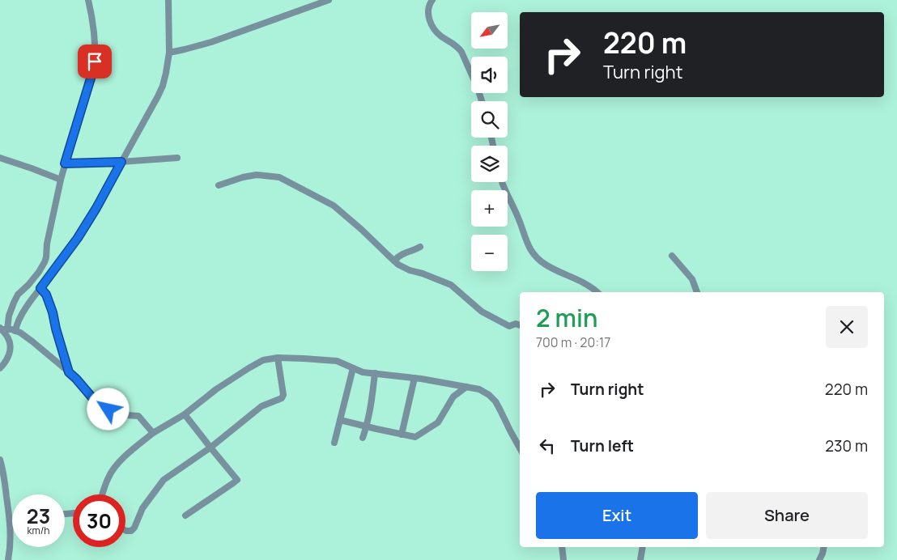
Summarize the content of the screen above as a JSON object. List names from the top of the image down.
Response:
{
  "north": "bottom left",
  "page": {
    "map_buttons": ["+", "−"],
    "turn": ["220 m", "Turn right"],
    "heading": ["2 min", "700 m · 20:17"],
    "list": [
      {
        "name": "Turn right",
        "value": "220 m"
      },
      {
        "name": "Turn left",
        "value": "230 m"
      }
    ],
    "buttons": ["Exit", "Share"],
    "speed": "23 km/h",
    "limit": "30"
  }
}
